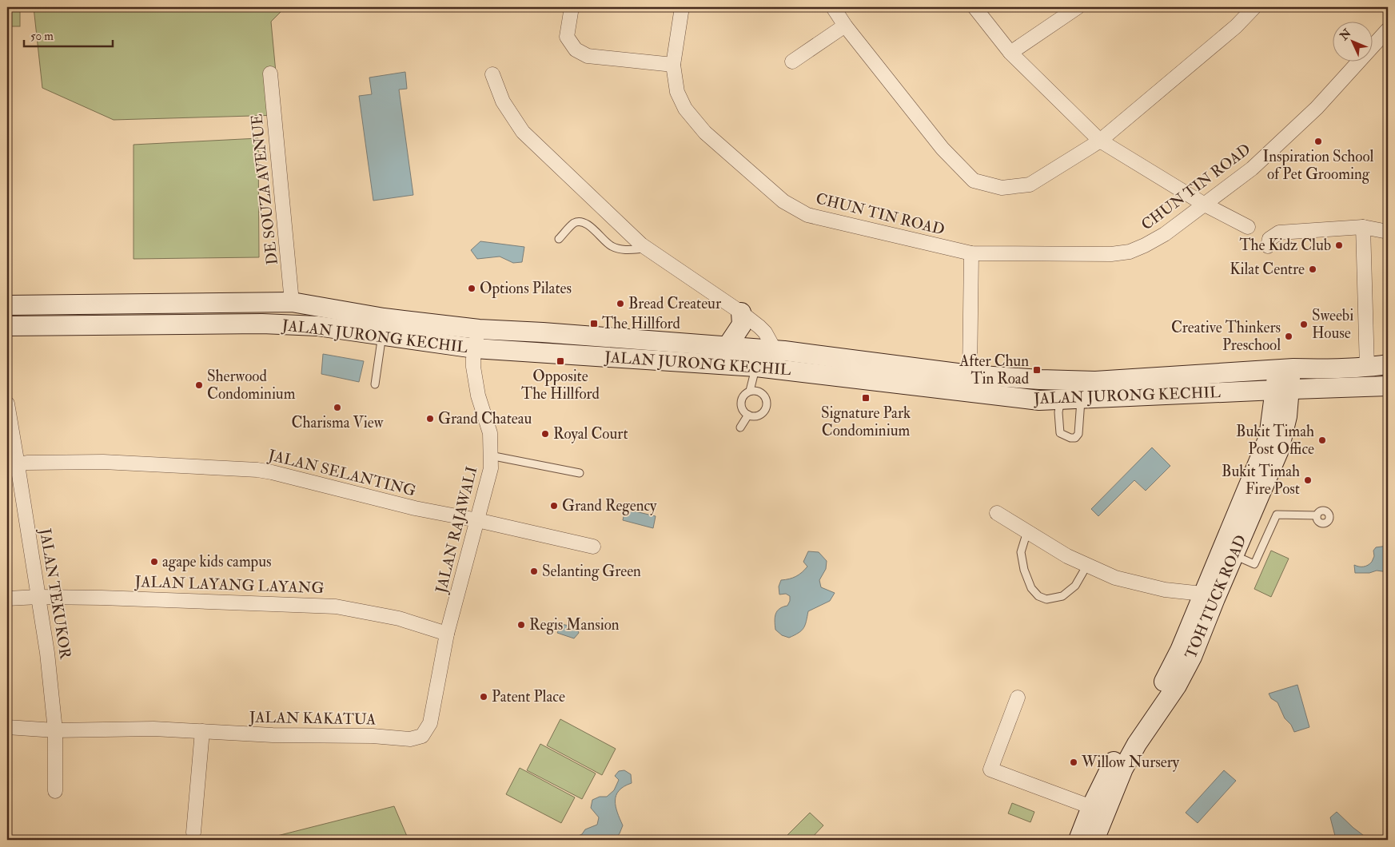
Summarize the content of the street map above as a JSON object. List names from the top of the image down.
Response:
{
  "streets": {
    "main road": ["JALAN JURONG KECHIL", "TOH TUCK ROAD"],
    "street": [
      "CHUN TIN ROAD",
      "DE SOUZA AVENUE",
      "JALAN SELANTING",
      "JALAN RAJAWALI",
      "JALAN LAYANG LAYANG",
      "JALAN TEKUKOR",
      "JALAN KAKATUA"
    ]
  },
  "crossings": [
    ["DE SOUZA AVENUE", "JALAN JURONG KECHIL"],
    ["JALAN JURONG KECHIL", "JALAN RAJAWALI"],
    ["JALAN JURONG KECHIL", "TOH TUCK ROAD"],
    ["JALAN SELANTING", "JALAN RAJAWALI"],
    ["JALAN SELANTING", "JALAN TEKUKOR"],
    ["JALAN RAJAWALI", "JALAN LAYANG LAYANG"],
    ["JALAN RAJAWALI", "JALAN KAKATUA"],
    ["JALAN LAYANG LAYANG", "JALAN TEKUKOR"],
    ["JALAN TEKUKOR", "JALAN KAKATUA"]
  ],
  "places": {
    "other": [
      "Inspiration School of Pet Grooming",
      "The Kidz Club",
      "Kilat Centre",
      "Options Pilates",
      "Bread Createur",
      "Sweebi House",
      "Creative Thinkers Preschool",
      "Sherwood Condominium",
      "Charisma View",
      "Grand Chateau",
      "Royal Court",
      "Bukit Timah Post Office",
      "Bukit Timah Fire Post",
      "Grand Regency",
      "agape kids campus",
      "Selanting Green",
      "Regis Mansion",
      "Patent Place",
      "Willow Nursery"
    ],
    "transit": [
      "The Hillford",
      "Opposite The Hillford",
      "After Chun Tin Road",
      "Signature Park Condominium"
    ]
  },
  "scale_bar": "50 m",
  "north": "top left"
}
